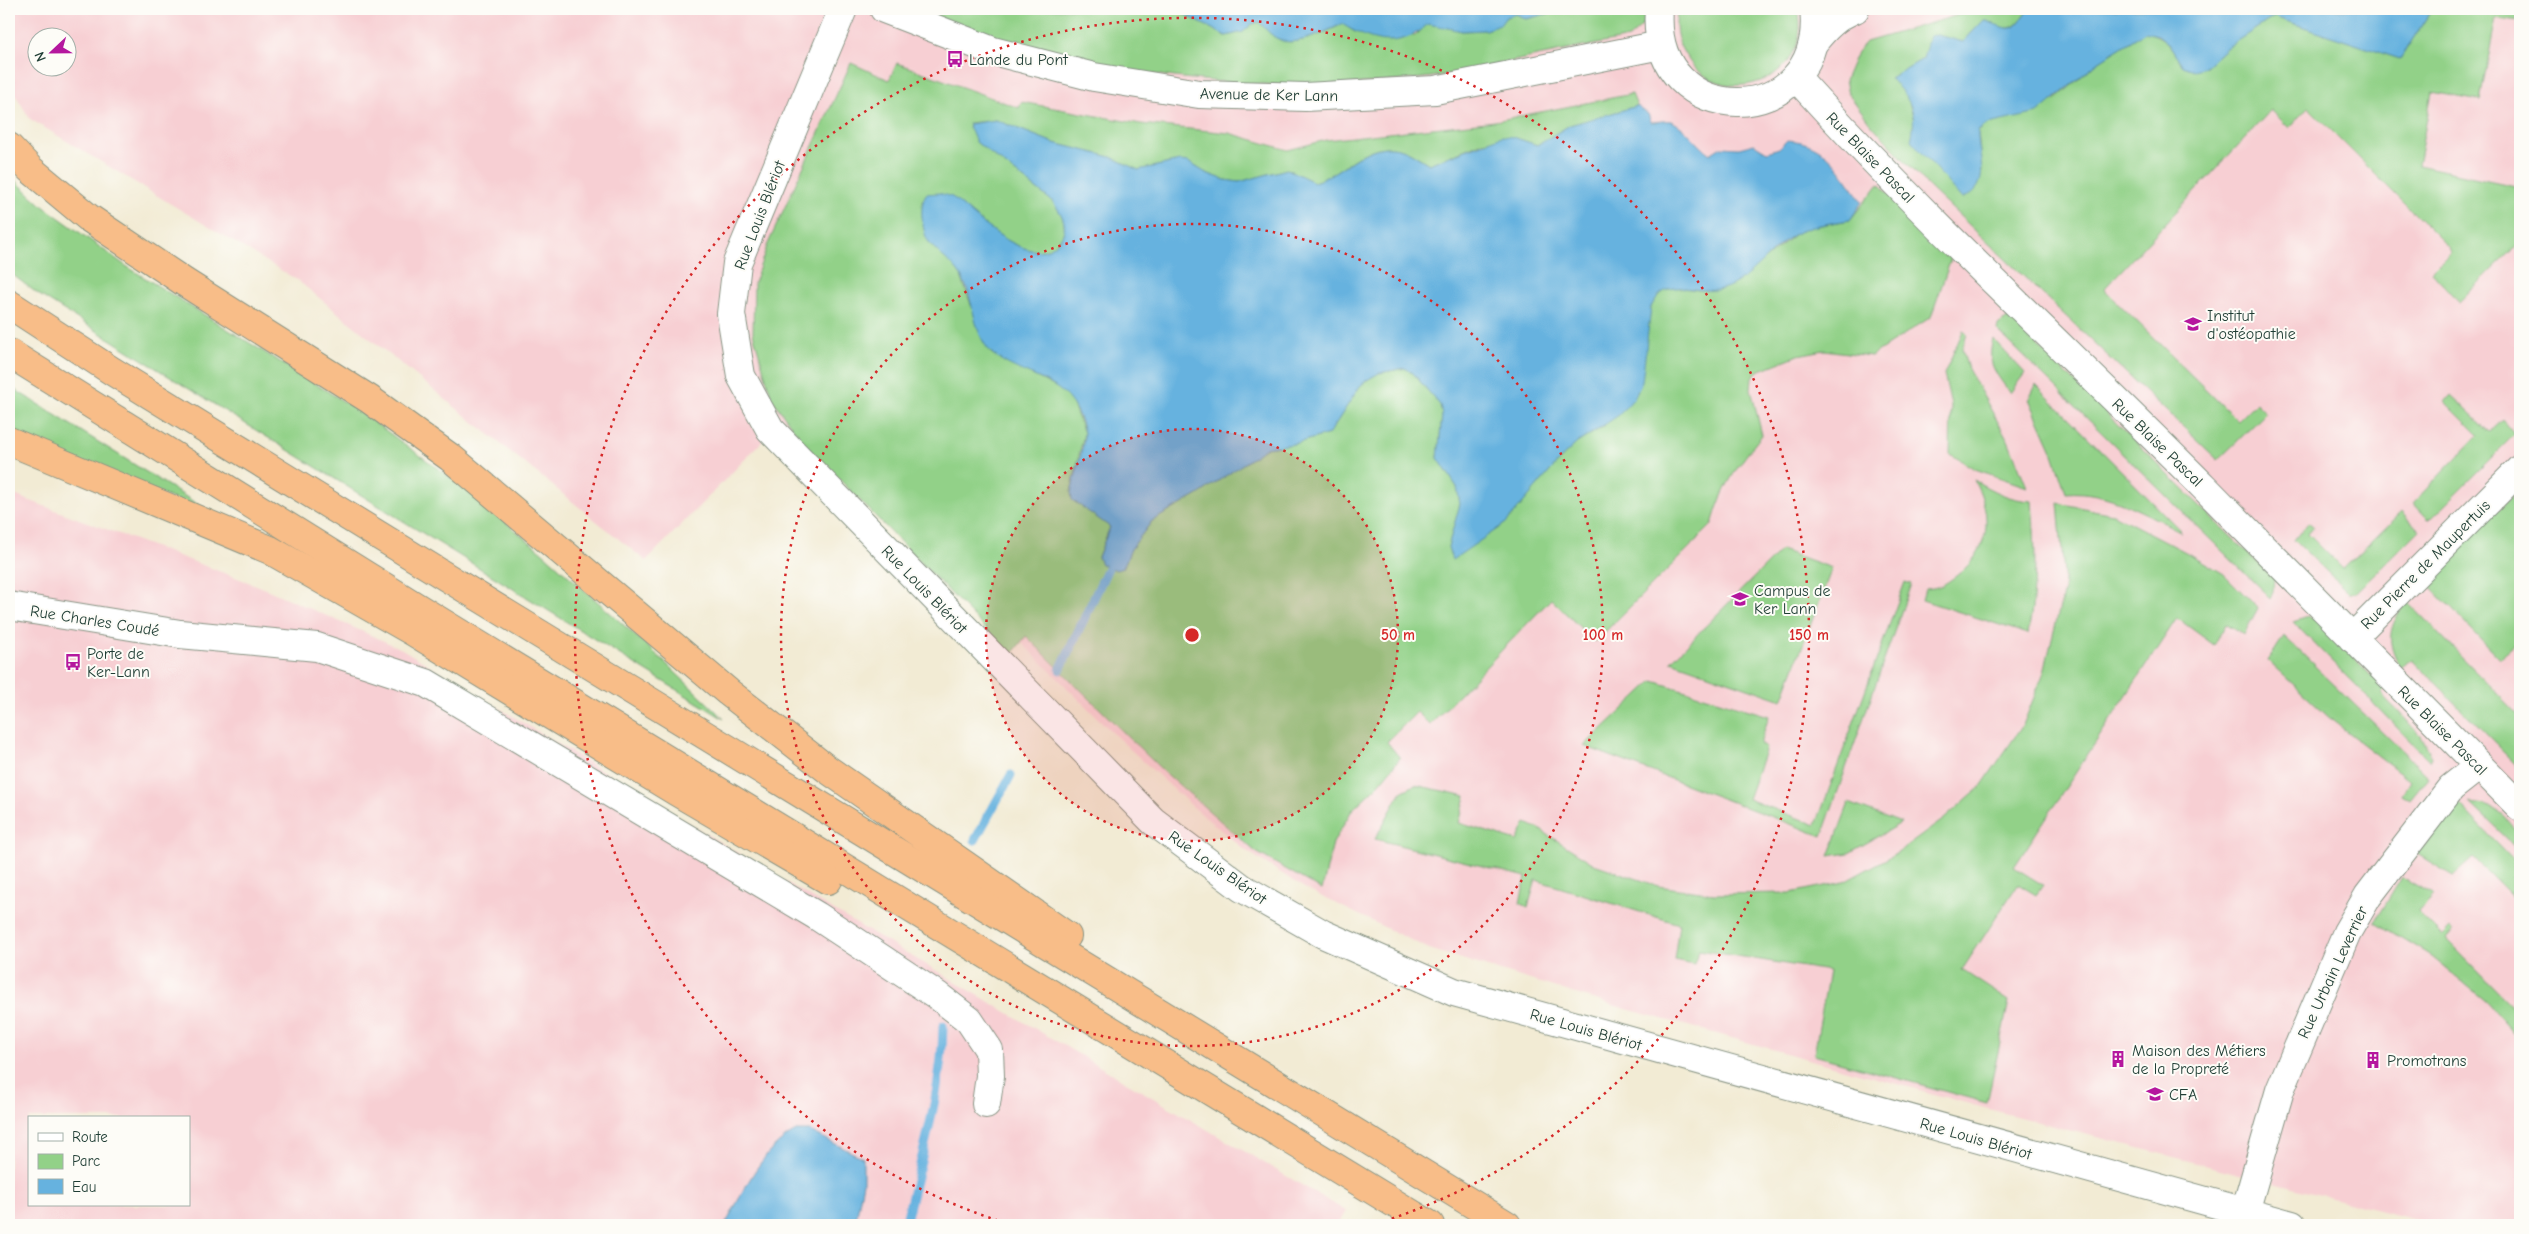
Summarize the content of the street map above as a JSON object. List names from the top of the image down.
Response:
{
  "streets": {
    "street": [
      "Avenue de Ker Lann",
      "Rue Blaise Pascal",
      "Rue Louis Blériot",
      "Rue Pierre de Maupertuis",
      "Rue Charles Coudé",
      "Rue Urbain Leverrier"
    ]
  },
  "crossings": [
    ["Rue Blaise Pascal", "Rue Pierre de Maupertuis"],
    ["Rue Blaise Pascal", "Rue Urbain Leverrier"],
    ["Rue Louis Blériot", "Rue Urbain Leverrier"]
  ],
  "places": {
    "bus stop": ["Lande du Pont", "Porte de Ker-Lann"],
    "school or university": ["Institut d'ostéopathie", "Campus de Ker Lann", "CFA"],
    "building": ["Maison des Métiers de la Propreté", "Promotrans"]
  },
  "legend": ["Route", "Parc", "Eau"],
  "north": "left",
  "rings": ["50 m", "100 m", "150 m"]
}
